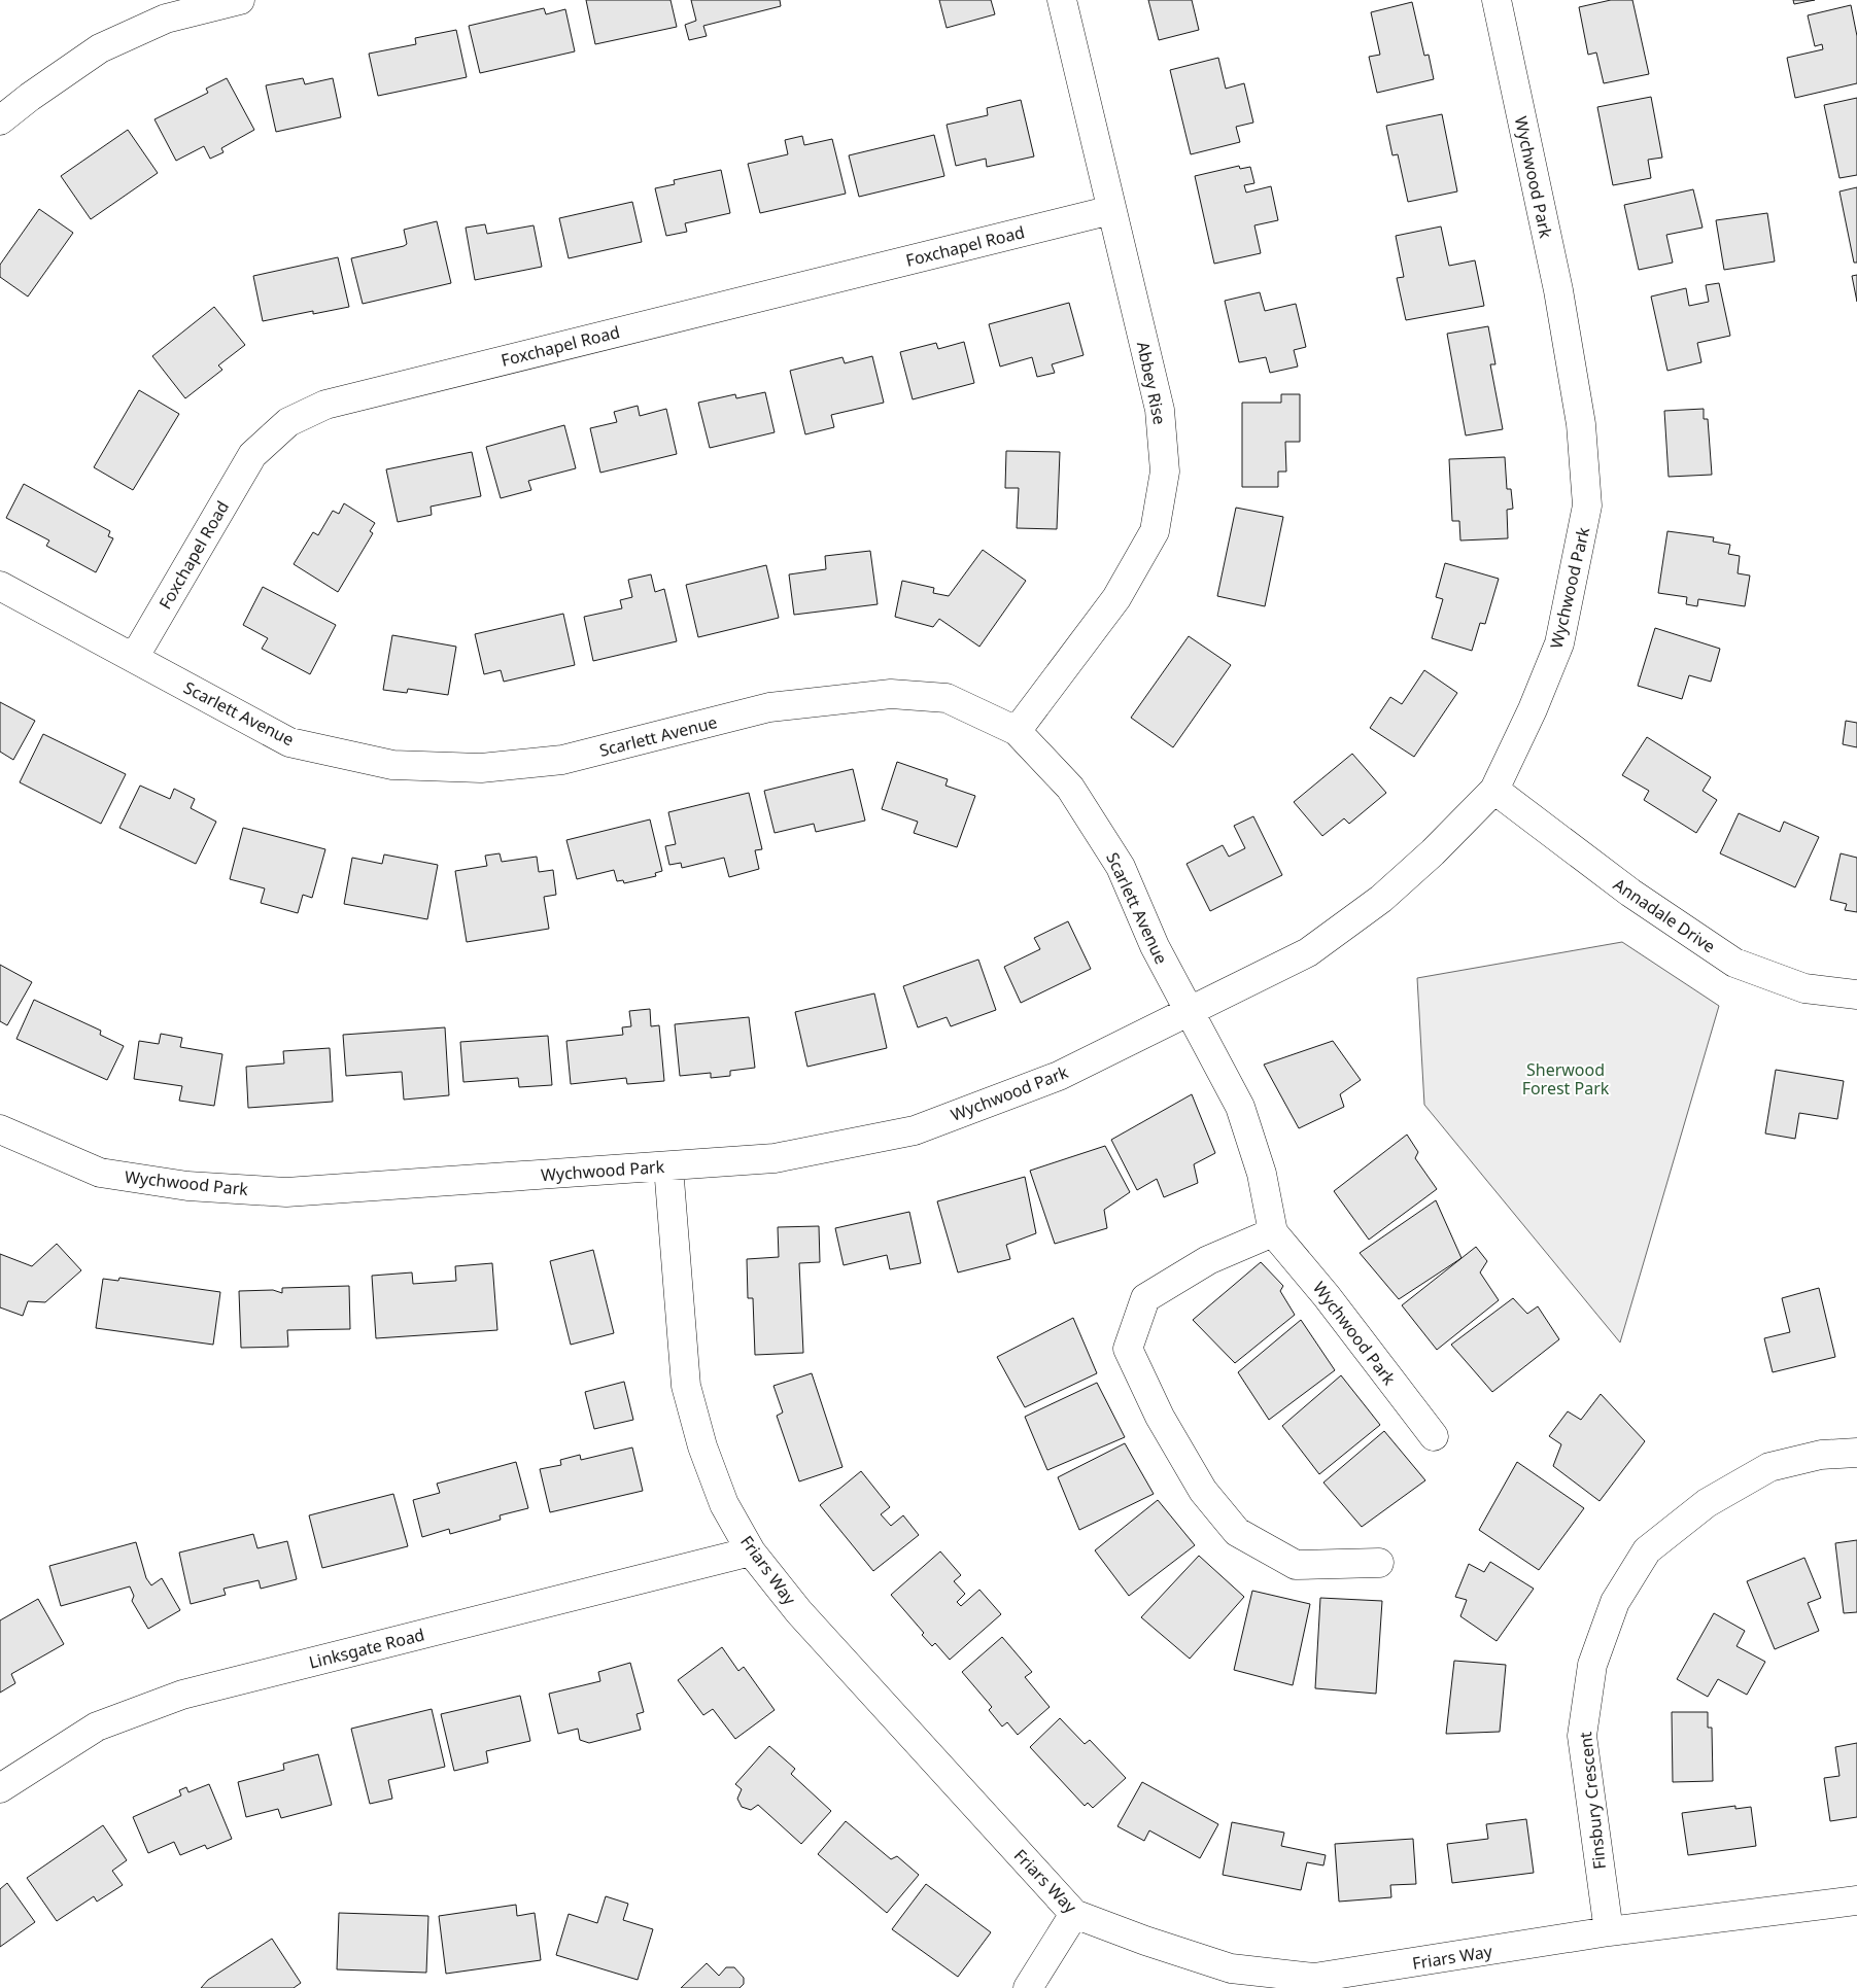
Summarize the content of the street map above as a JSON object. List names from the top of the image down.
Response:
{
  "streets": {
    "street": [
      "Wychwood Park",
      "Foxchapel Road",
      "Abbey Rise",
      "Scarlett Avenue",
      "Annadale Drive",
      "Friars Way",
      "Linksgate Road",
      "Finsbury Crescent"
    ]
  },
  "crossings": [
    ["Wychwood Park", "Scarlett Avenue"],
    ["Wychwood Park", "Annadale Drive"],
    ["Wychwood Park", "Friars Way"],
    ["Foxchapel Road", "Abbey Rise"],
    ["Foxchapel Road", "Scarlett Avenue"],
    ["Abbey Rise", "Scarlett Avenue"],
    ["Friars Way", "Linksgate Road"],
    ["Friars Way", "Finsbury Crescent"]
  ],
  "parks": ["Sherwood Forest Park"]
}
